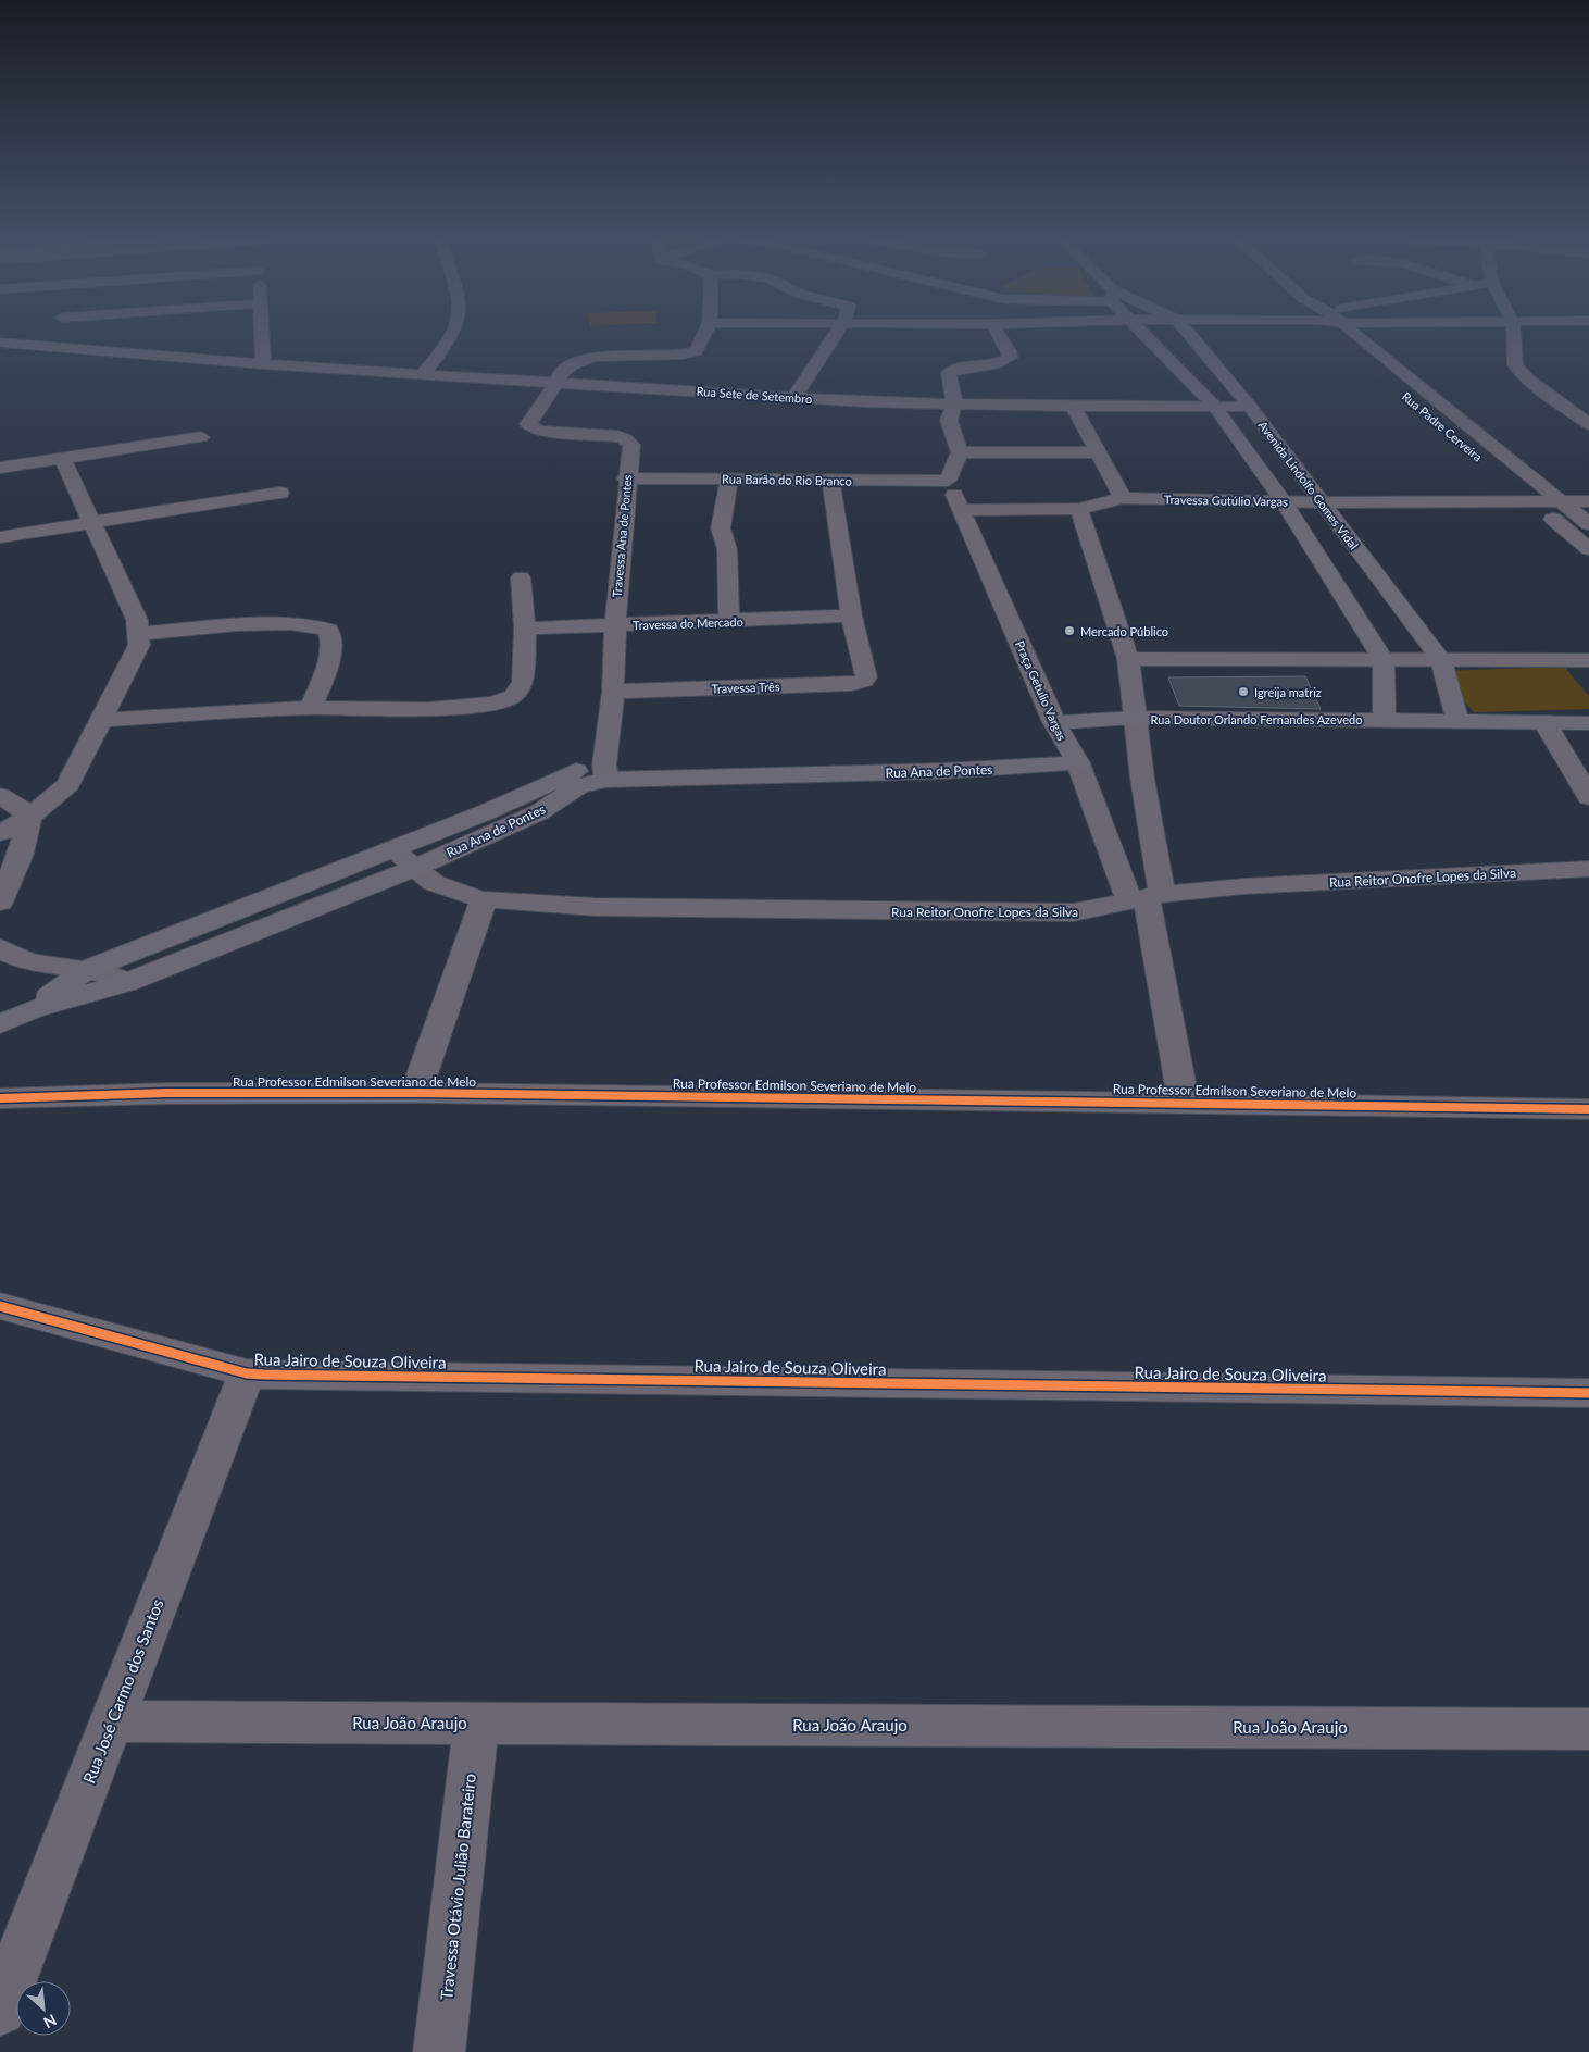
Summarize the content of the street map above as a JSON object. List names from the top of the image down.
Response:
{
  "streets": {
    "main road": [
      "Avenida Lindolfo Gomes Vidal",
      "Praça Getulio Vargas",
      "Rua Doutor Orlando Fernandes Azevedo",
      "Rua Ana de Pontes"
    ],
    "street": [
      "Rua Sete de Setembro",
      "Rua Padre Cerveira",
      "Rua Barão do Rio Branco",
      "Travessa Gutúlio Vargas",
      "Travessa Ana de Pontes",
      "Travessa do Mercado",
      "Travessa Três",
      "Rua Reitor Onofre Lopes da Silva",
      "Rua Professor Edmilson Severiano de Melo",
      "Rua Jairo de Souza Oliveira",
      "Rua José Carmo dos Santos",
      "Rua João Araujo",
      "Travessa Otávio Julião Barateiro"
    ]
  },
  "crossings": [
    ["Rua Sete de Setembro", "Avenida Lindolfo Gomes Vidal"],
    ["Rua Sete de Setembro", "Travessa Ana de Pontes"],
    ["Rua Padre Cerveira", "Travessa Gutúlio Vargas"],
    ["Rua Barão do Rio Branco", "Travessa Ana de Pontes"],
    ["Rua Barão do Rio Branco", "Praça Getulio Vargas"],
    ["Avenida Lindolfo Gomes Vidal", "Travessa Gutúlio Vargas"],
    ["Avenida Lindolfo Gomes Vidal", "Rua Doutor Orlando Fernandes Azevedo"],
    ["Travessa Gutúlio Vargas", "Praça Getulio Vargas"],
    ["Travessa Ana de Pontes", "Travessa do Mercado"],
    ["Travessa Ana de Pontes", "Travessa Três"],
    ["Travessa Ana de Pontes", "Rua Ana de Pontes"],
    ["Travessa do Mercado", "Travessa Três"],
    ["Praça Getulio Vargas", "Rua Doutor Orlando Fernandes Azevedo"],
    ["Praça Getulio Vargas", "Rua Ana de Pontes"],
    ["Praça Getulio Vargas", "Rua Reitor Onofre Lopes da Silva"],
    ["Praça Getulio Vargas", "Rua Professor Edmilson Severiano de Melo"],
    ["Rua Ana de Pontes", "Rua Reitor Onofre Lopes da Silva"],
    ["Rua Jairo de Souza Oliveira", "Rua José Carmo dos Santos"],
    ["Rua José Carmo dos Santos", "Rua João Araujo"],
    ["Rua João Araujo", "Travessa Otávio Julião Barateiro"]
  ],
  "places": ["Mercado Público", "Igreija matriz"],
  "north": "bottom right"
}
